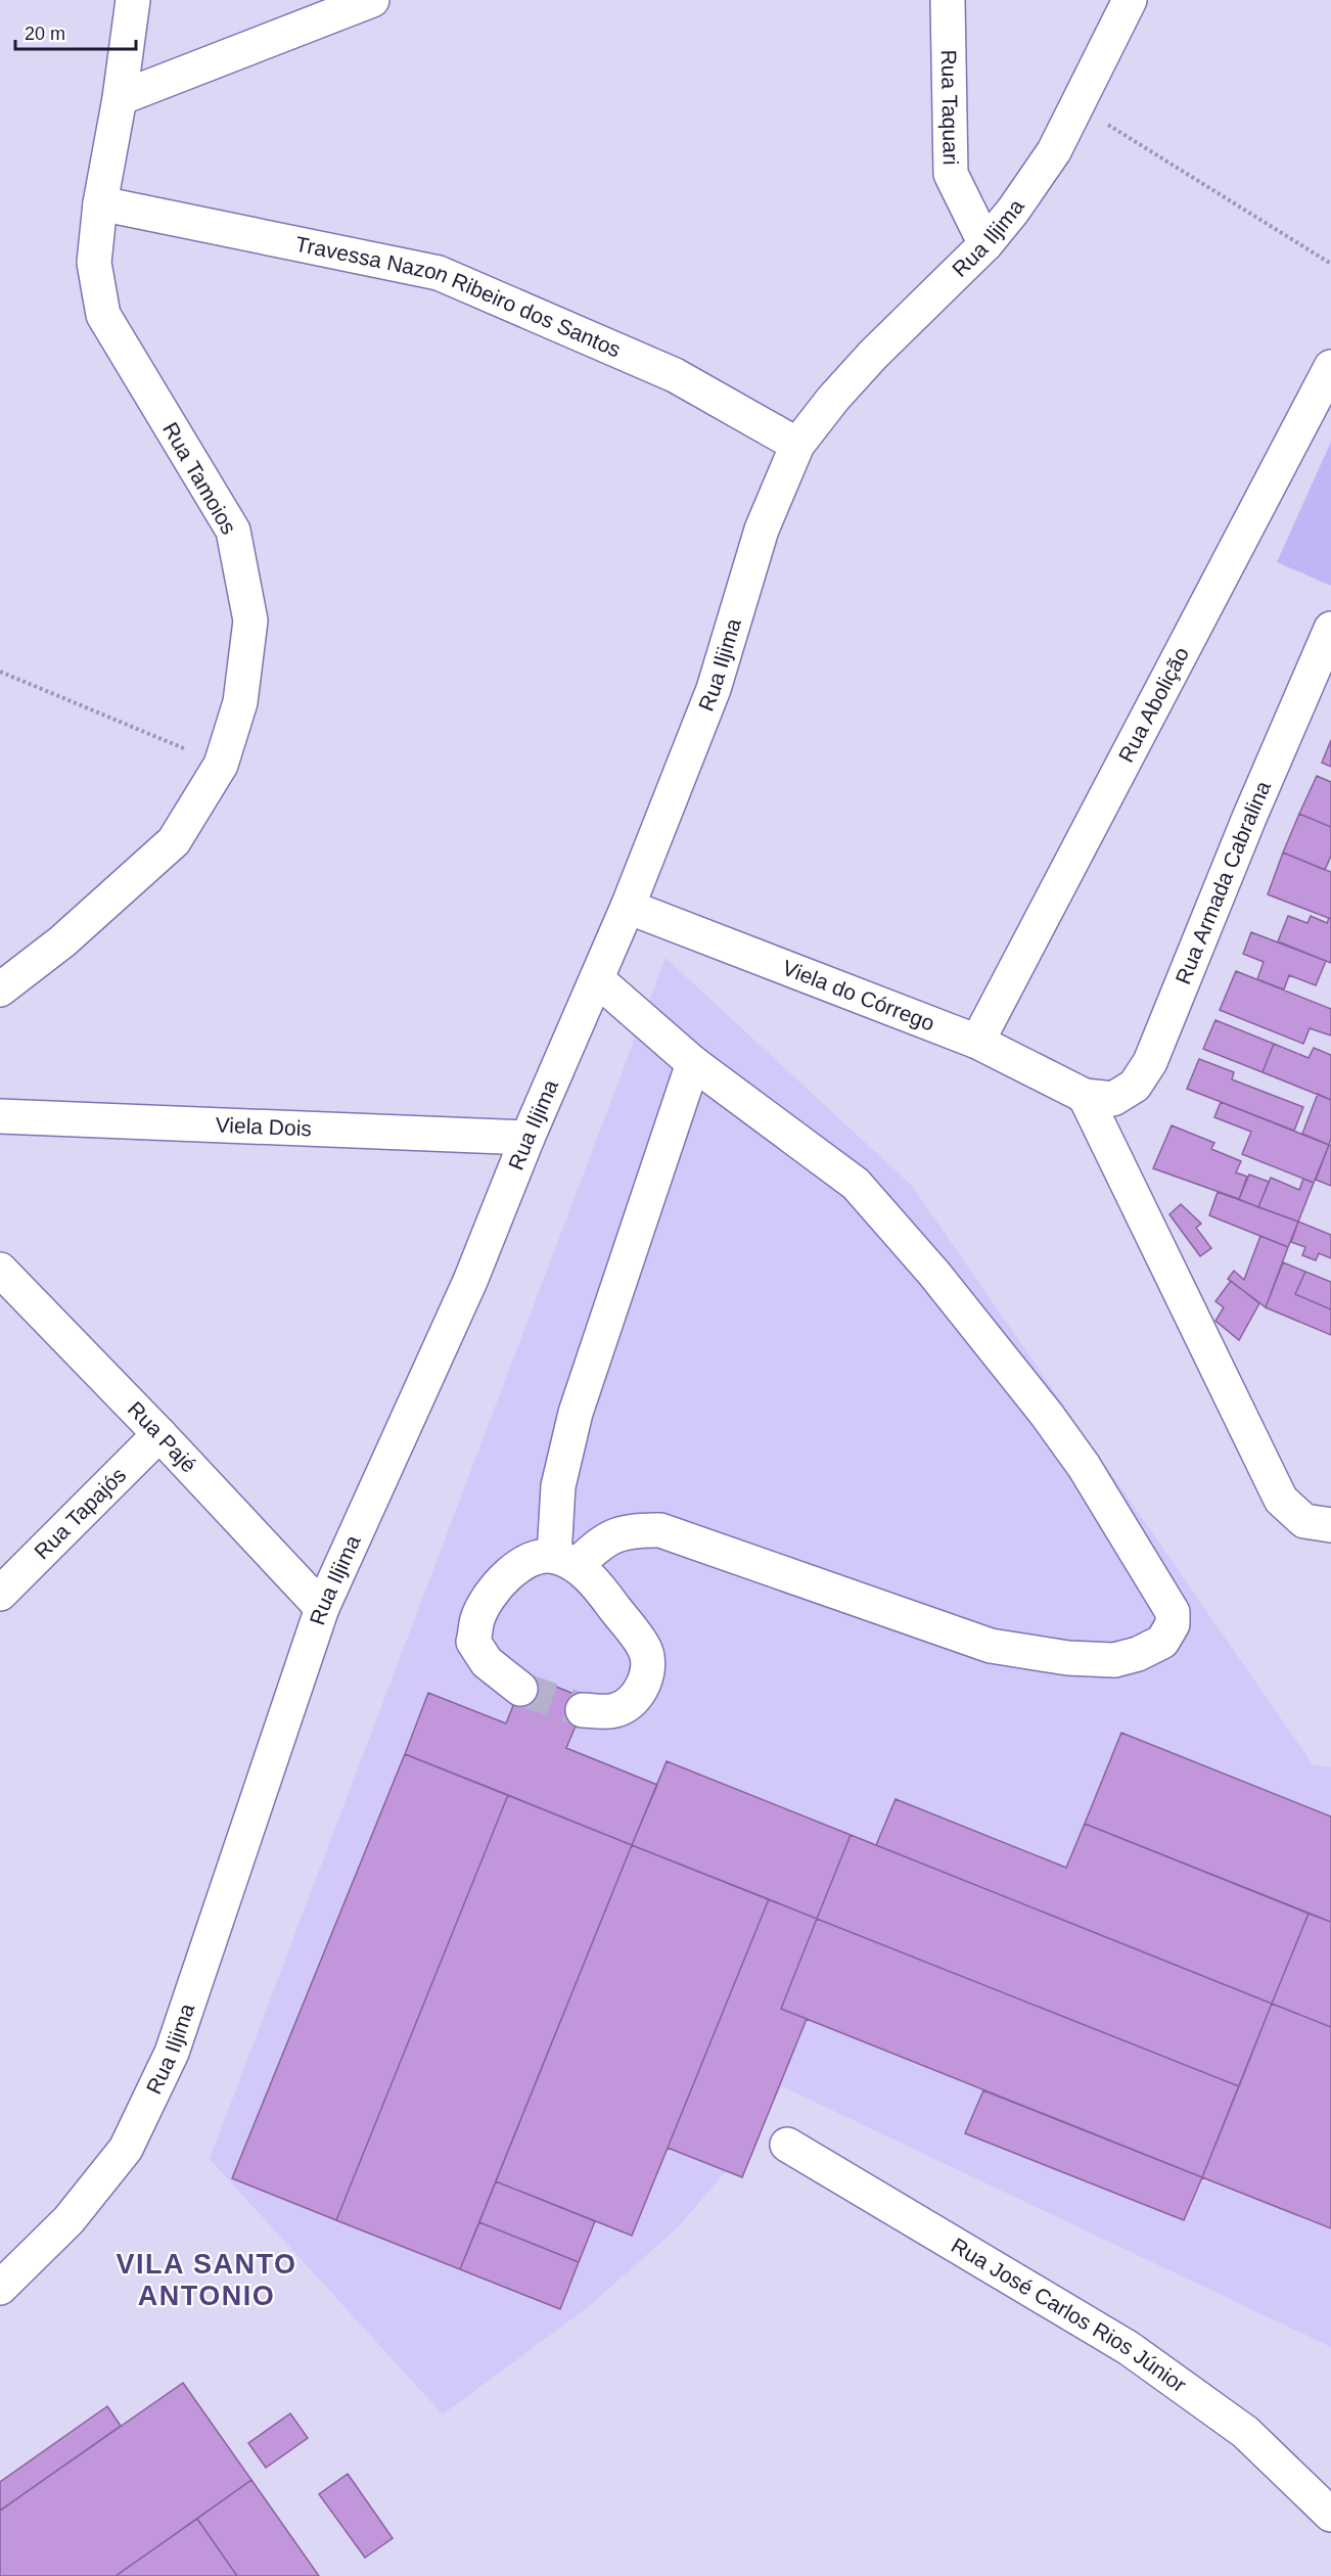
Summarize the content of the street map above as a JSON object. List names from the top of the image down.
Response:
{
  "streets": {
    "street": [
      "Rua Taquari",
      "Rua Iljima",
      "Travessa Nazon Ribeiro dos Santos",
      "Rua Tamoios",
      "Rua Abolição",
      "Rua Armada Cabralina",
      "Viela do Córrego",
      "Viela Dois",
      "Rua Pajé",
      "Rua Tapajós",
      "Rua José Carlos Rios Júnior"
    ]
  },
  "crossings": [
    ["Rua Taquari", "Rua Iljima"],
    ["Rua Iljima", "Travessa Nazon Ribeiro dos Santos"],
    ["Rua Iljima", "Viela do Córrego"],
    ["Rua Iljima", "Viela Dois"],
    ["Rua Iljima", "Rua Pajé"],
    ["Travessa Nazon Ribeiro dos Santos", "Rua Tamoios"],
    ["Rua Abolição", "Viela do Córrego"],
    ["Rua Armada Cabralina", "Viela do Córrego"],
    ["Rua Pajé", "Rua Tapajós"]
  ],
  "districts": ["VILA SANTO ANTONIO"],
  "scale_bar": "20 m"
}
